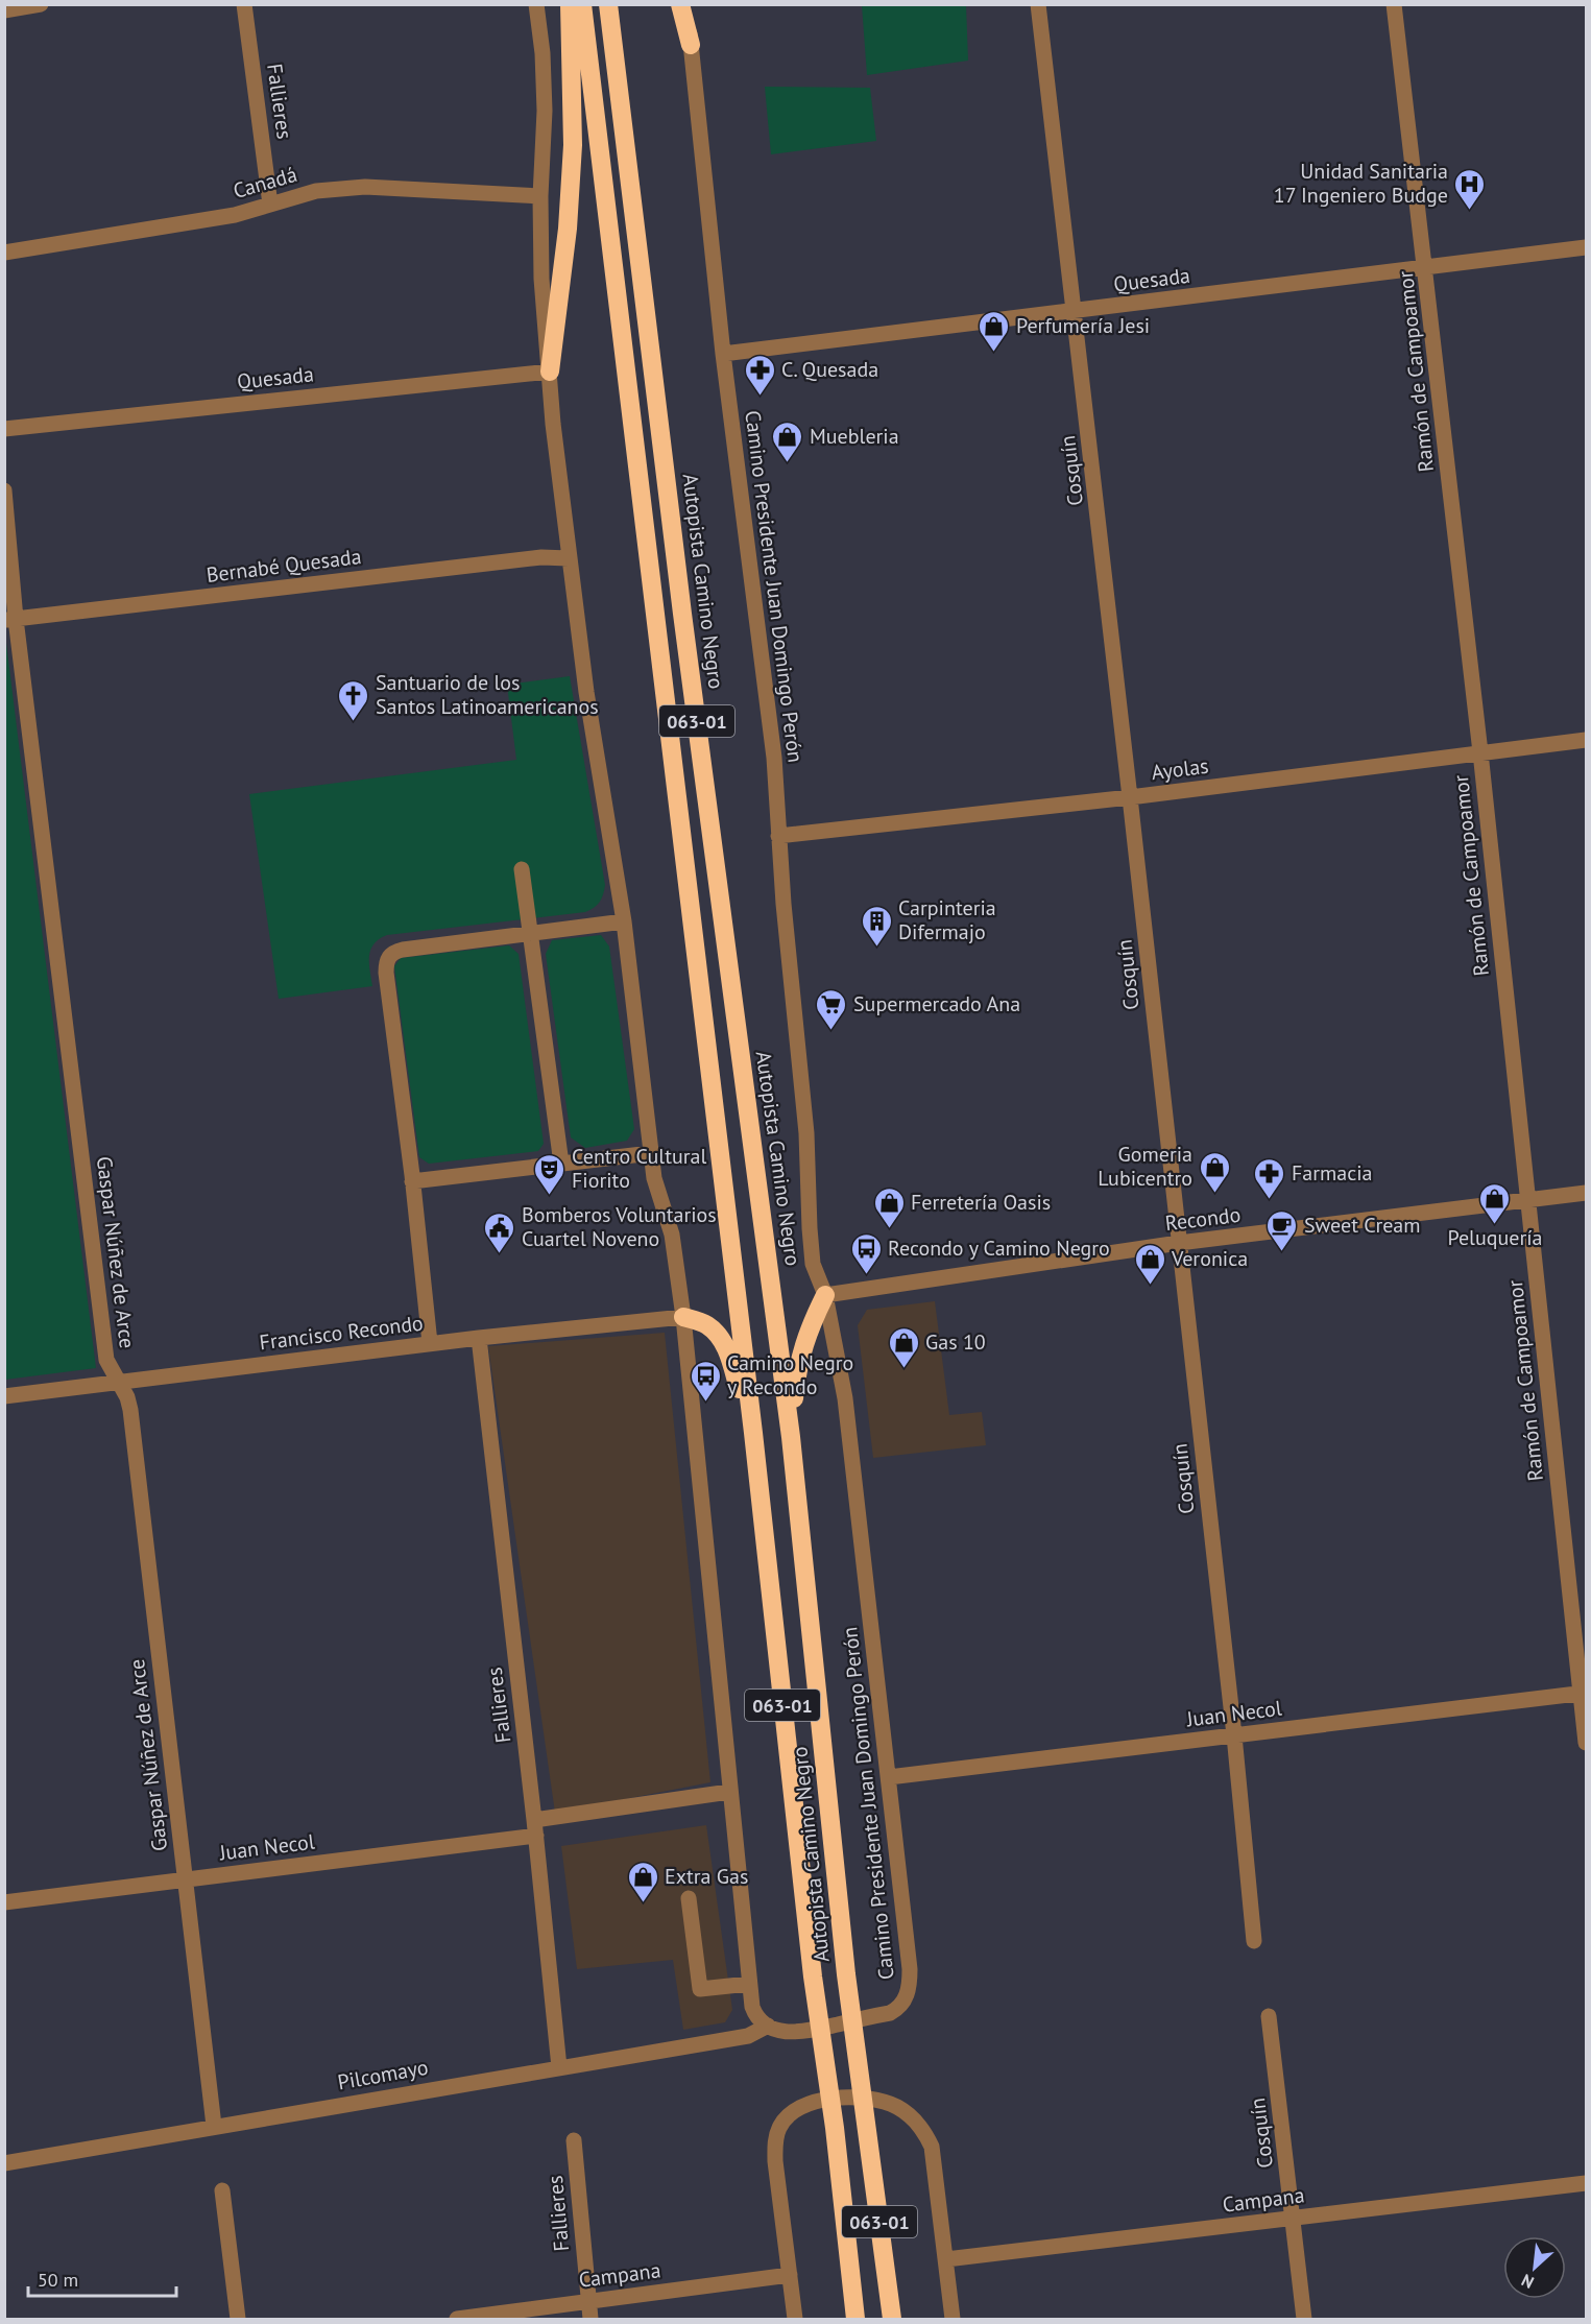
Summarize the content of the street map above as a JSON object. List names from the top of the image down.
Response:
{
  "streets": {
    "highway": ["Autopista Camino Negro", "063-01"],
    "street": [
      "Fallieres",
      "Canadá",
      "Quesada",
      "Ramón de Campoamor",
      "Cosquín",
      "Bernabé Quesada",
      "Camino Presidente Juan Domingo Perón",
      "Ayolas",
      "Recondo",
      "Gaspar Núñez de Arce",
      "Francisco Recondo",
      "Juan Necol",
      "Pilcomayo",
      "Campana"
    ]
  },
  "crossings": [
    ["Fallieres", "Canadá"],
    ["Fallieres", "Francisco Recondo"],
    ["Fallieres", "Juan Necol"],
    ["Fallieres", "Pilcomayo"],
    ["Fallieres", "Campana"],
    ["Quesada", "Ramón de Campoamor"],
    ["Quesada", "Cosquín"],
    ["Quesada", "Camino Presidente Juan Domingo Perón"],
    ["Ramón de Campoamor", "Ayolas"],
    ["Ramón de Campoamor", "Recondo"],
    ["Ramón de Campoamor", "Juan Necol"],
    ["Cosquín", "Ayolas"],
    ["Cosquín", "Recondo"],
    ["Cosquín", "Juan Necol"],
    ["Cosquín", "Campana"],
    ["Bernabé Quesada", "Gaspar Núñez de Arce"],
    ["Camino Presidente Juan Domingo Perón", "Ayolas"],
    ["Camino Presidente Juan Domingo Perón", "Recondo"],
    ["Camino Presidente Juan Domingo Perón", "Juan Necol"],
    ["Camino Presidente Juan Domingo Perón", "Pilcomayo"],
    ["Gaspar Núñez de Arce", "Francisco Recondo"],
    ["Gaspar Núñez de Arce", "Juan Necol"],
    ["Gaspar Núñez de Arce", "Pilcomayo"]
  ],
  "places": {
    "hospital": ["Unidad Sanitaria 17 Ingeniero Budge"],
    "shop": [
      "Perfumería Jesi",
      "Muebleria",
      "Gomeria Lubicentro",
      "Peluquería",
      "Ferretería Oasis",
      "Veronica",
      "Gas 10",
      "Extra Gas"
    ],
    "pharmacy": ["C. Quesada", "Farmacia"],
    "church": ["Santuario de los Santos Latinoamericanos"],
    "building": ["Carpinteria Difermajo"],
    "supermarket": ["Supermercado Ana"],
    "theatre": ["Centro Cultural Fiorito"],
    "cafe": ["Sweet Cream"],
    "public building": ["Bomberos Voluntarios Cuartel Noveno"],
    "bus stop": ["Recondo y Camino Negro", "Camino Negro y Recondo"]
  },
  "scale_bar": "50 m",
  "north": "bottom left"
}
